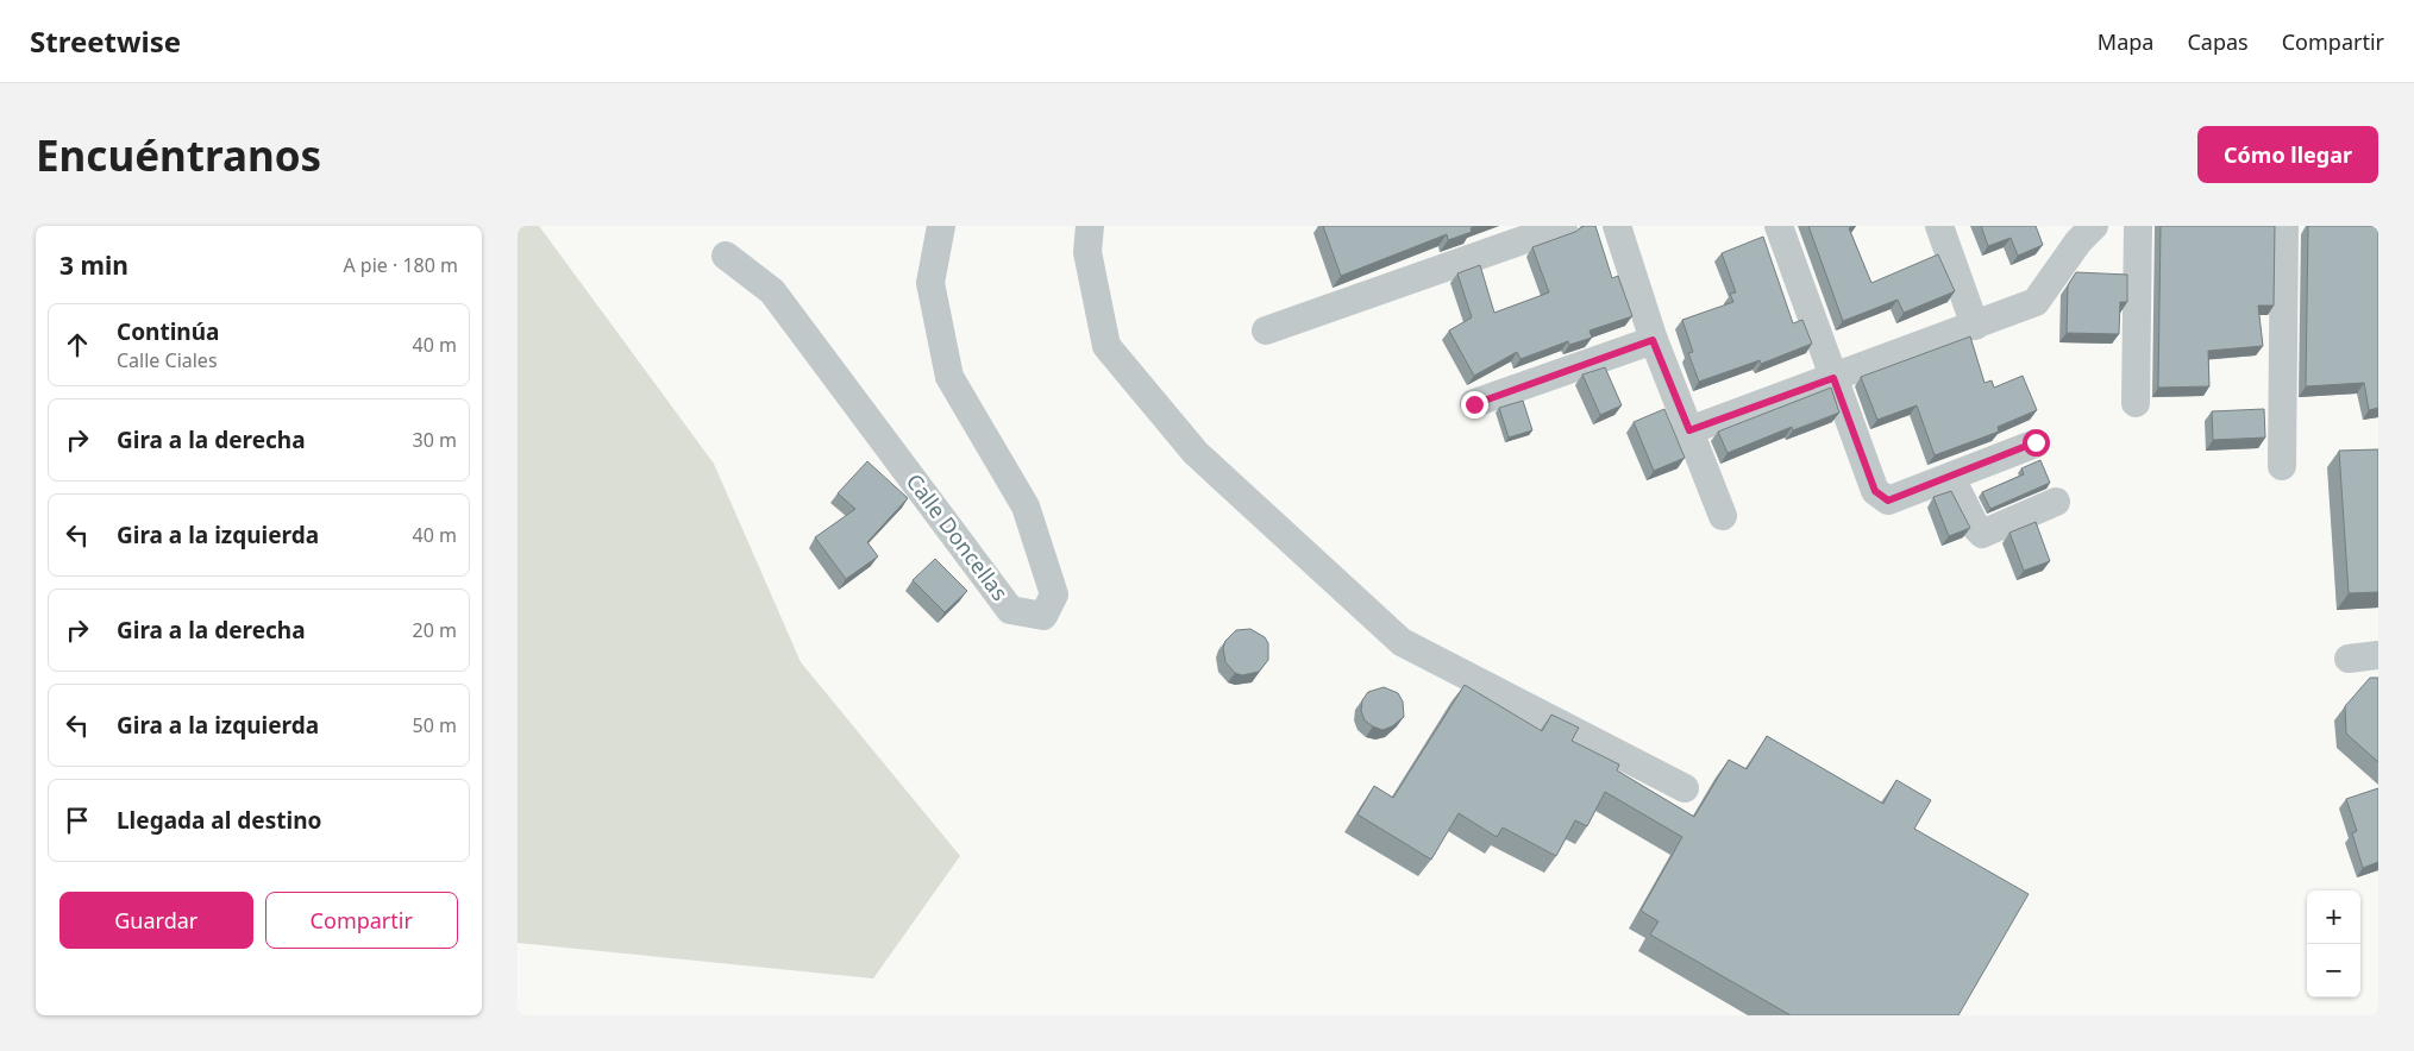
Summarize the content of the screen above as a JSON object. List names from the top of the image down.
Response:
{
  "streets": {
    "street": ["Calle Doncellas"]
  },
  "page": {
    "header": "Streetwise",
    "nav": ["Mapa", "Capas", "Compartir"],
    "buttons": [
      "Cómo llegar",
      ["Guardar", "Compartir"]
    ],
    "title": "Encuéntranos",
    "heading": ["3 min", "A pie · 180 m"],
    "list": [
      ["Continúa", "Calle Ciales", "40 m"],
      ["Gira a la derecha", "30 m"],
      ["Gira a la izquierda", "40 m"],
      ["Gira a la derecha", "20 m"],
      ["Gira a la izquierda", "50 m"],
      "Llegada al destino"
    ],
    "map_buttons": ["+", "−"]
  }
}
